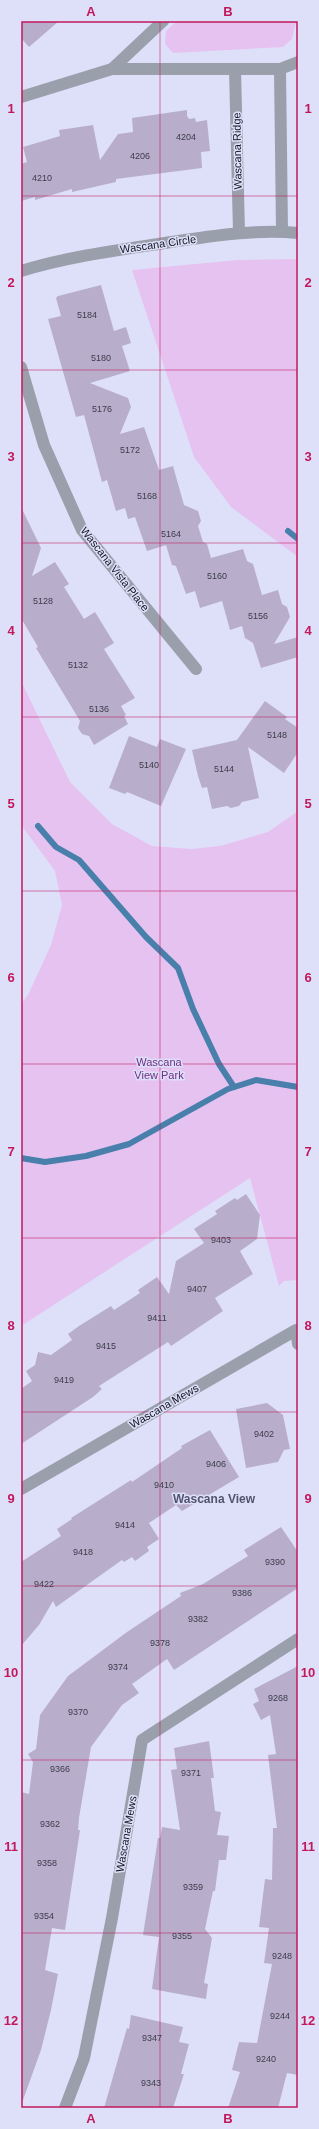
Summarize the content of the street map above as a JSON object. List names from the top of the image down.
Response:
{
  "streets": {
    "street": [
      "Wascana Ridge",
      "Wascana Circle",
      "Wascana Vista Place",
      "Wascana Mews"
    ]
  },
  "crossings": [
    ["Wascana Ridge", "Wascana Circle"]
  ],
  "districts": ["Wascana View"],
  "parks": ["Wascana View Park"],
  "house_numbers": [
    "4204",
    "4206",
    "4210",
    "5184",
    "5180",
    "5176",
    "5172",
    "5168",
    "5164",
    "5160",
    "5128",
    "5156",
    "5132",
    "5136",
    "5148",
    "5140",
    "5144",
    "9403",
    "9407",
    "9411",
    "9415",
    "9419",
    "9402",
    "9406",
    "9410",
    "9414",
    "9418",
    "9390",
    "9422",
    "9386",
    "9382",
    "9378",
    "9374",
    "9268",
    "9370",
    "9366",
    "9371",
    "9362",
    "9358",
    "9359",
    "9354",
    "9355",
    "9248",
    "9244",
    "9347",
    "9240",
    "9343"
  ],
  "grid": {
    "columns": ["A", "B"],
    "rows": [
      "1",
      "2",
      "3",
      "4",
      "5",
      "6",
      "7",
      "8",
      "9",
      "10",
      "11",
      "12"
    ]
  }
}
